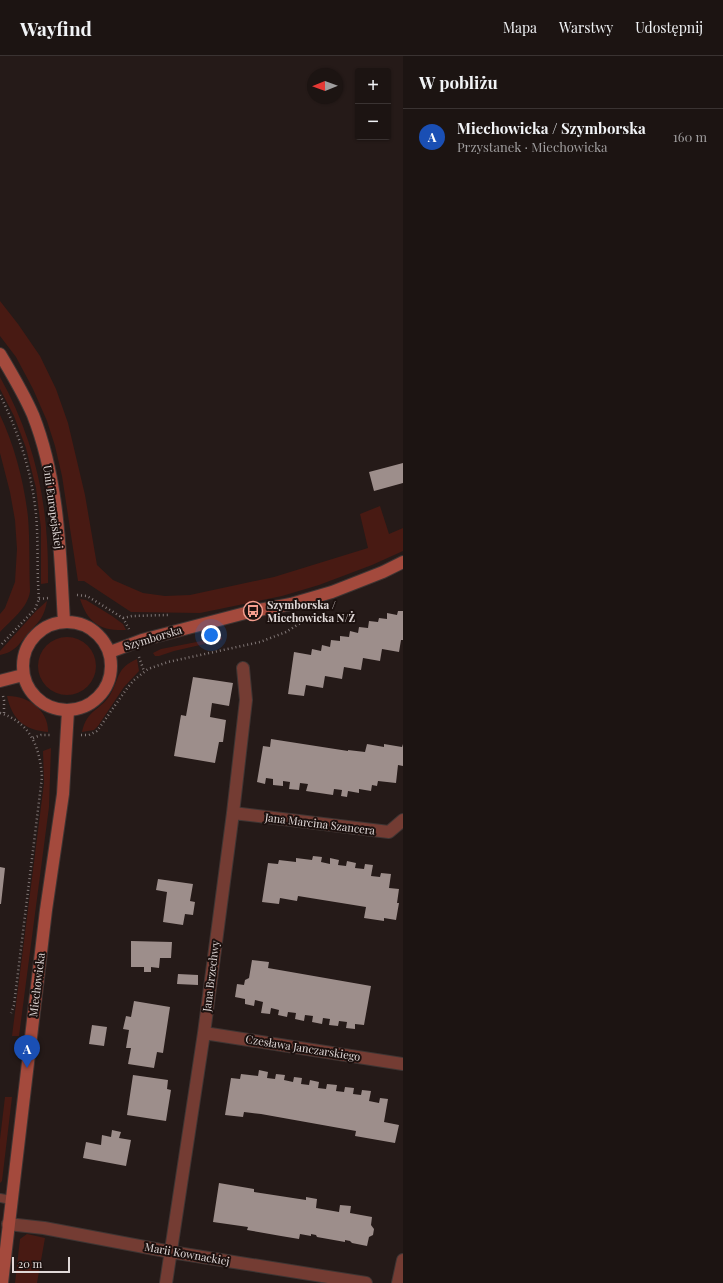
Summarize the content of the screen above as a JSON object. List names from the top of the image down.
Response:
{
  "streets": {
    "street": [
      "Unii Europejskiej",
      "Szymborska",
      "Jana Marcina Szancera",
      "Jana Brzechwy",
      "Miechowicka",
      "Czesława Janczarskiego",
      "Marii Kownackiej"
    ]
  },
  "crossings": [
    ["Unii Europejskiej", "Szymborska"],
    ["Unii Europejskiej", "Miechowicka"],
    ["Szymborska", "Miechowicka"],
    ["Jana Marcina Szancera", "Jana Brzechwy"],
    ["Jana Brzechwy", "Czesława Janczarskiego"],
    ["Jana Brzechwy", "Marii Kownackiej"],
    ["Miechowicka", "Marii Kownackiej"]
  ],
  "places": {
    "bus stop": ["Szymborska / Miechowicka N/Ż"]
  },
  "scale_bar": "20 m",
  "north": "left",
  "page": {
    "header": "Wayfind",
    "nav": ["Mapa", "Warstwy", "Udostępnij"],
    "heading": "W pobliżu",
    "map_buttons": ["+", "−"],
    "list": [
      {
        "mark": "A",
        "name": "Miechowicka / Szymborska",
        "note": "Przystanek · Miechowicka",
        "value": "160 m"
      }
    ],
    "pins": "A",
    "scale": "20 m"
  }
}
